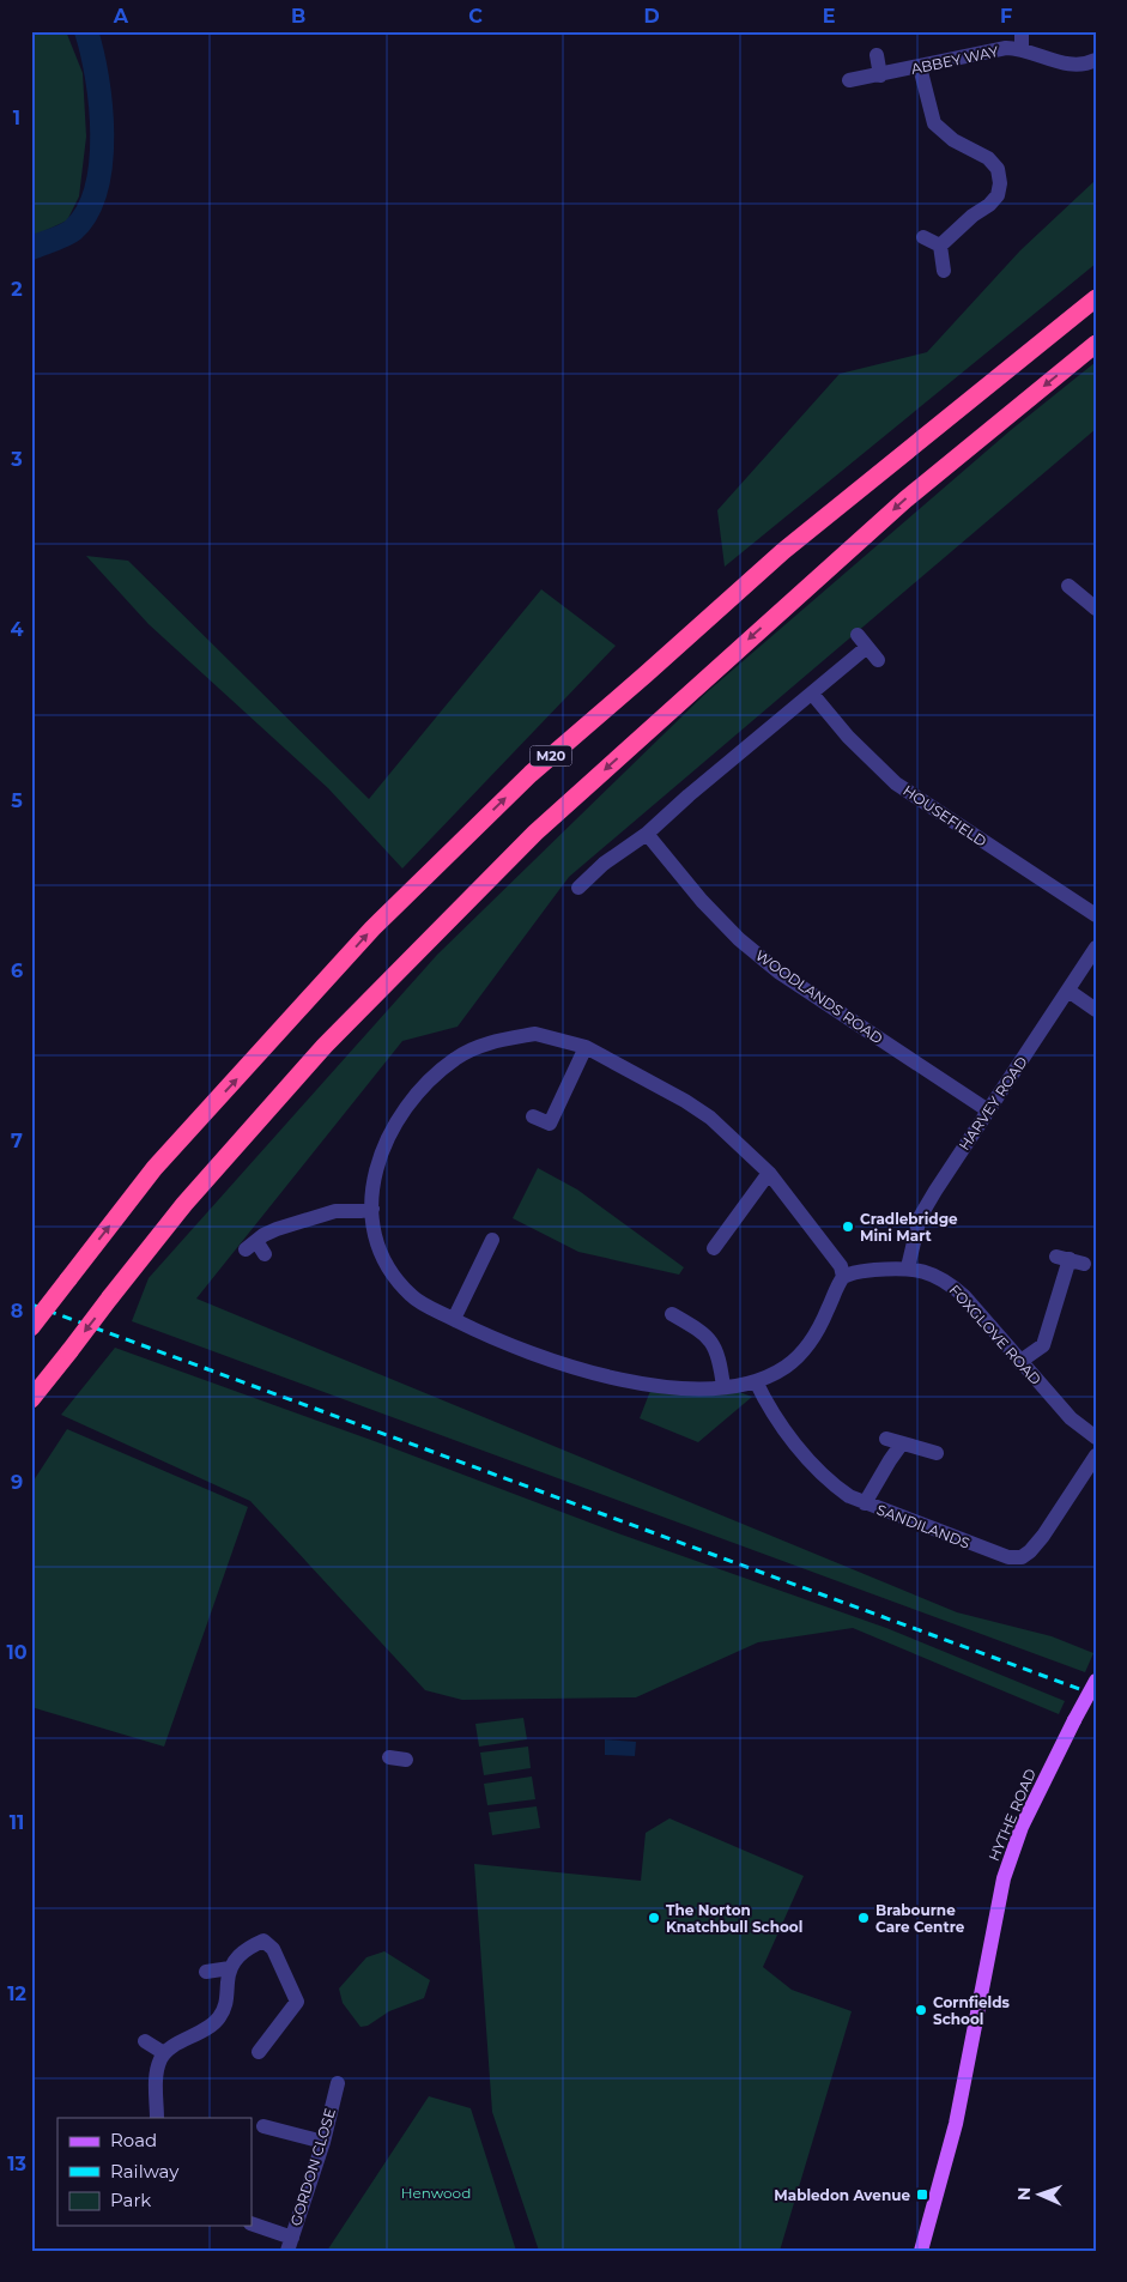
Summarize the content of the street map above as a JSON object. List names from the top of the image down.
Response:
{
  "streets": {
    "highway": ["M20"],
    "main road": ["HYTHE ROAD"],
    "street": [
      "ABBEY WAY",
      "HOUSEFIELD",
      "WOODLANDS ROAD",
      "HARVEY ROAD",
      "FOXGLOVE ROAD",
      "SANDILANDS",
      "GORDON CLOSE"
    ]
  },
  "crossings": [
    ["WOODLANDS ROAD", "HARVEY ROAD"],
    ["HARVEY ROAD", "FOXGLOVE ROAD"]
  ],
  "parks": ["Henwood"],
  "places": {
    "other": [
      "Cradlebridge Mini Mart",
      "The Norton Knatchbull School",
      "Brabourne Care Centre",
      "Cornfields School"
    ],
    "transit": ["Mabledon Avenue"]
  },
  "legend": ["Road", "Railway", "Park"],
  "north": "left",
  "grid": {
    "columns": [
      "A",
      "B",
      "C",
      "D",
      "E",
      "F"
    ],
    "rows": [
      "1",
      "2",
      "3",
      "4",
      "5",
      "6",
      "7",
      "8",
      "9",
      "10",
      "11",
      "12",
      "13"
    ]
  }
}
